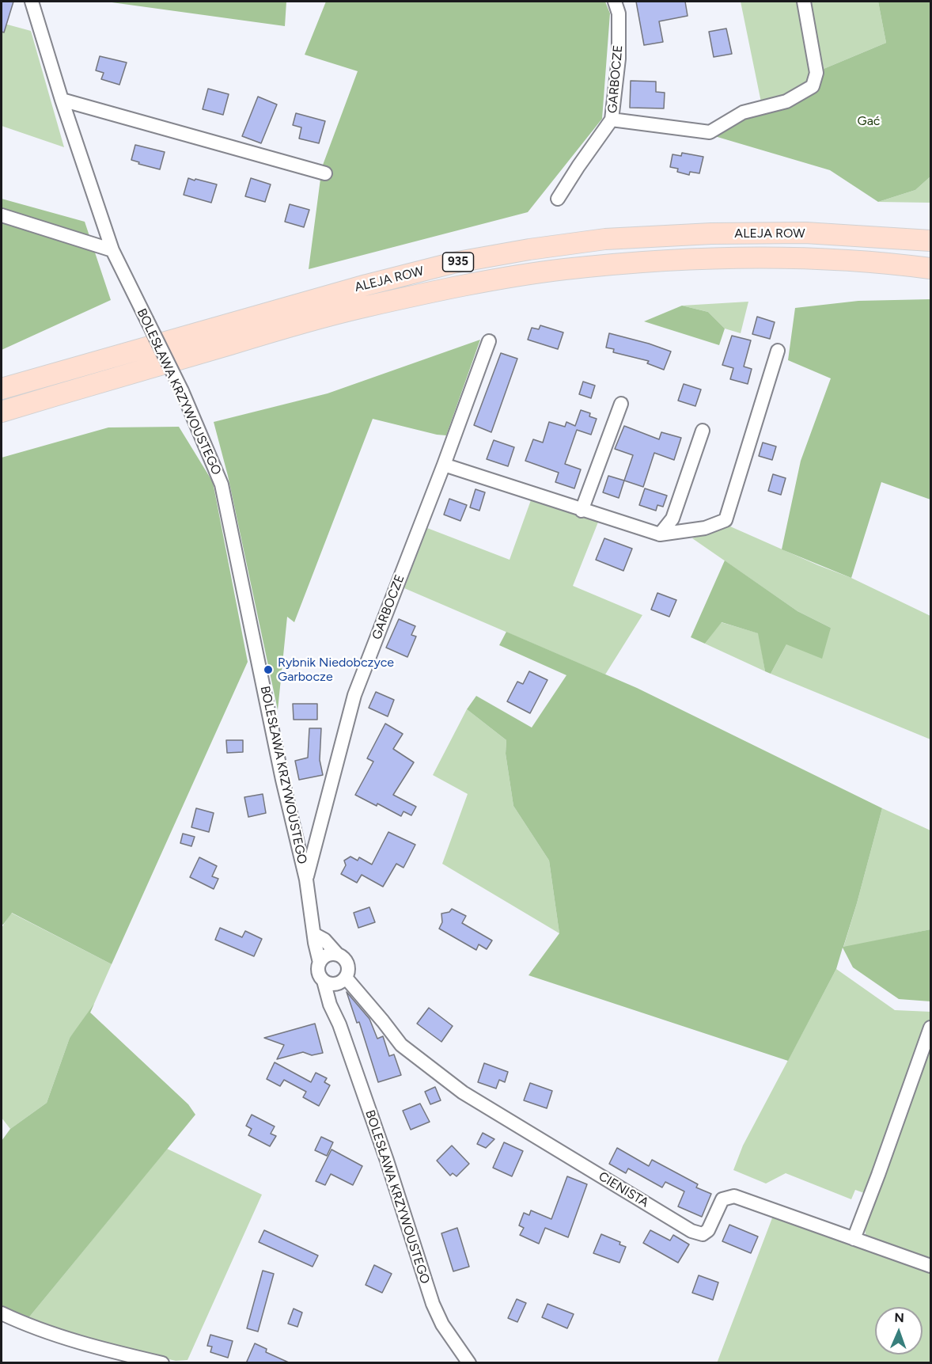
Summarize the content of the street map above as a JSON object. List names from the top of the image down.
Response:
{
  "streets": {
    "main road": ["ALEJA ROW", "935"],
    "street": ["GARBOCZE", "BOLESŁAWA KRZYWOUSTEGO", "CIENISTA"]
  },
  "crossings": [
    ["GARBOCZE", "BOLESŁAWA KRZYWOUSTEGO"],
    ["BOLESŁAWA KRZYWOUSTEGO", "CIENISTA"]
  ],
  "parks": ["Gać"],
  "places": ["Rybnik Niedobczyce Garbocze"],
  "north": "top"
}
